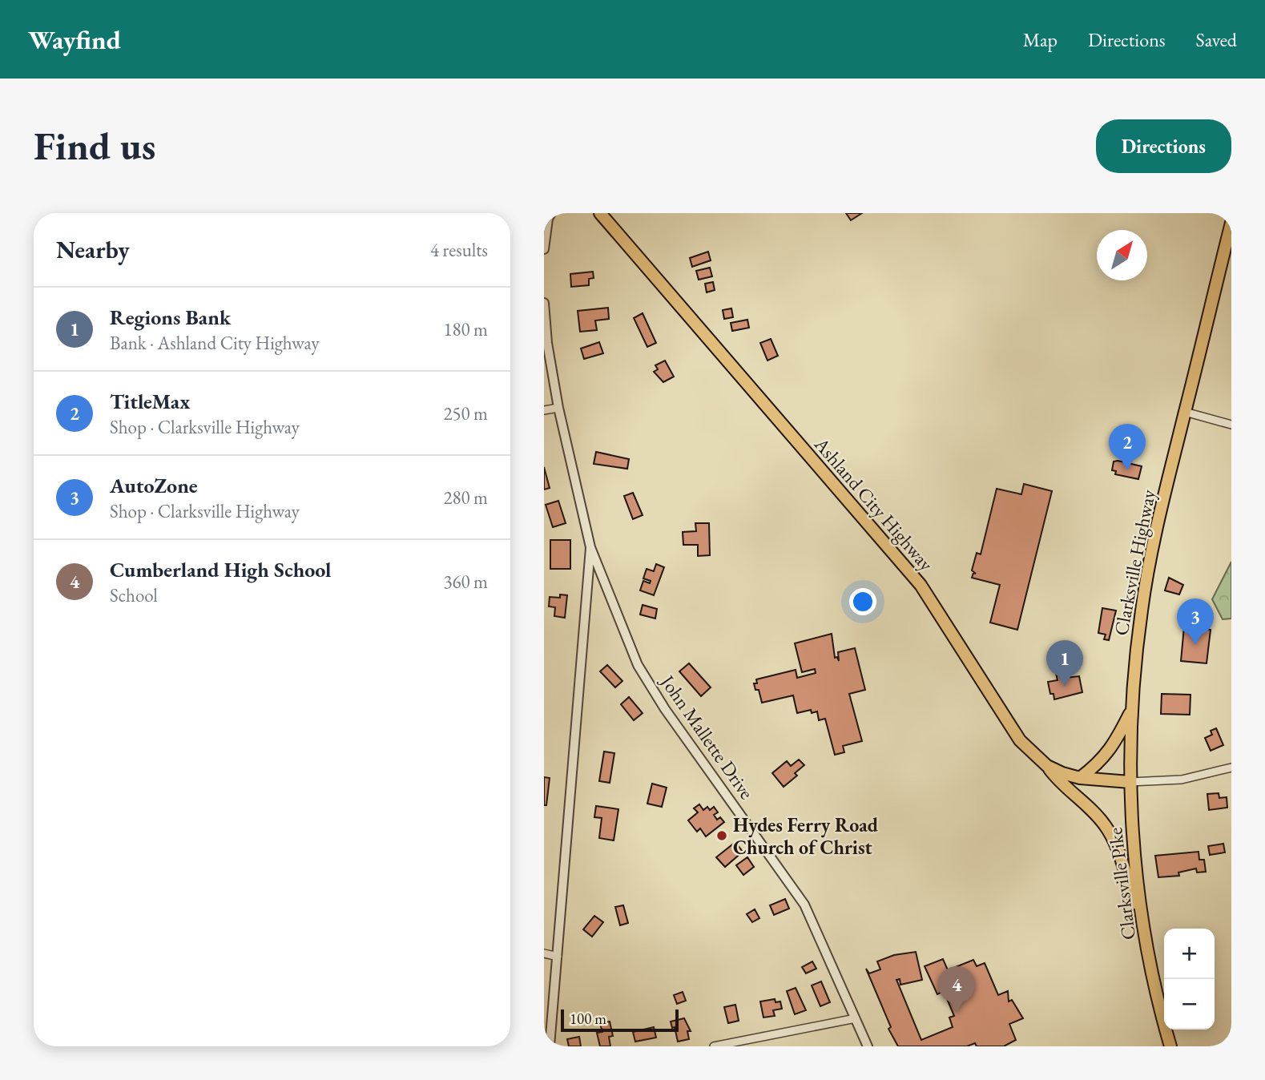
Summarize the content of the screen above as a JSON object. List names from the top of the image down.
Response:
{
  "streets": {
    "main road": ["Ashland City Highway", "Clarksville Highway", "Clarksville Pike"],
    "street": ["John Mallette Drive"]
  },
  "crossings": [
    ["Ashland City Highway", "Clarksville Highway"],
    ["Ashland City Highway", "Clarksville Pike"],
    ["Clarksville Highway", "Clarksville Pike"]
  ],
  "places": ["Hydes Ferry Road Church of Christ"],
  "scale_bar": "100 m",
  "north": "top right",
  "page": {
    "header": "Wayfind",
    "nav": ["Map", "Directions", "Saved"],
    "buttons": "Directions",
    "title": "Find us",
    "heading": ["Nearby", "4 results"],
    "list": [
      {
        "mark": "1",
        "name": "Regions Bank",
        "note": "Bank · Ashland City Highway",
        "value": "180 m"
      },
      {
        "mark": "2",
        "name": "TitleMax",
        "note": "Shop · Clarksville Highway",
        "value": "250 m"
      },
      {
        "mark": "3",
        "name": "AutoZone",
        "note": "Shop · Clarksville Highway",
        "value": "280 m"
      },
      {
        "mark": "4",
        "name": "Cumberland High School",
        "note": "School",
        "value": "360 m"
      }
    ],
    "pins": [
      "2",
      "3",
      "1",
      "4"
    ],
    "map_buttons": ["+", "−"],
    "scale": "100 m"
  }
}
